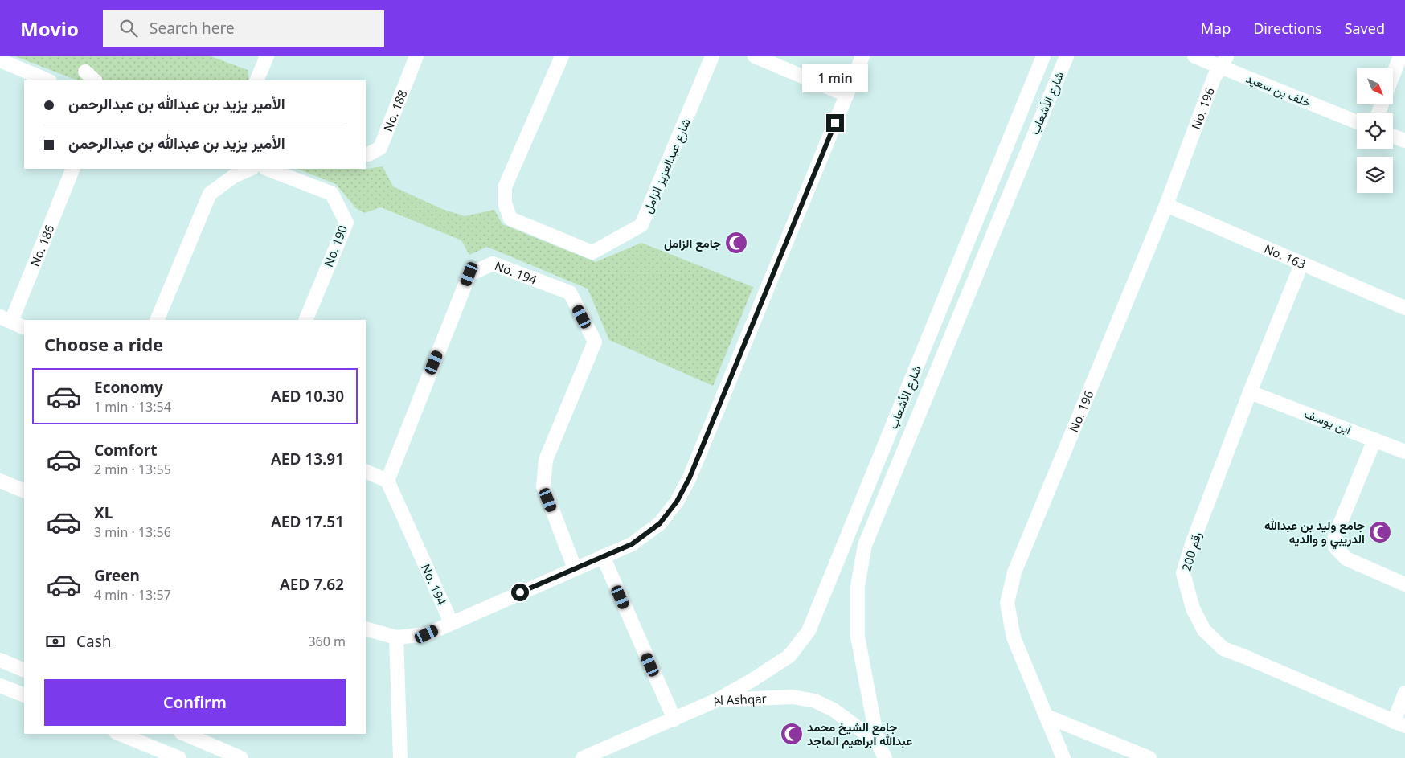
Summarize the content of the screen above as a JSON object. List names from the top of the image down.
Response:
{
  "streets": {
    "street": [
      "خلف بن سعيد",
      "شارع الأشعاب",
      "No. 196",
      "No. 188",
      "شارع عبدالعزيز الزامل",
      "No. 186",
      "No. 190",
      "No. 163",
      "No. 194",
      "ابن يوسف",
      "رقم 200",
      "Al Ashqar"
    ]
  },
  "crossings": [
    ["خلف بن سعيد", "No. 196"],
    ["شارع الأشعاب", "Al Ashqar"],
    ["No. 196", "No. 163"],
    ["No. 163", "رقم 200"],
    ["ابن يوسف", "رقم 200"]
  ],
  "places": {
    "mosque": ["جامع الزامل", "جامع وليد بن عبدالله الدريبي و والديه", "جامع الشيخ محمد عبدالله ابراهيم الماجد"]
  },
  "north": "bottom right",
  "page": {
    "header": "Movio",
    "search": "Search here",
    "nav": ["Map", "Directions", "Saved"],
    "bubble": "1 min",
    "banner": ["الأمير يزيد بن عبدالله بن عبدالرحمن", "الأمير يزيد بن عبدالله بن عبدالرحمن"],
    "heading": "Choose a ride",
    "list": [
      {
        "name": "Economy",
        "note": "1 min · 13:54",
        "value": "AED 10.30"
      },
      {
        "name": "Comfort",
        "note": "2 min · 13:55",
        "value": "AED 13.91"
      },
      {
        "name": "XL",
        "note": "3 min · 13:56",
        "value": "AED 17.51"
      },
      {
        "name": "Green",
        "note": "4 min · 13:57",
        "value": "AED 7.62"
      }
    ],
    "pay": ["Cash", "360 m"],
    "buttons": "Confirm"
  }
}
